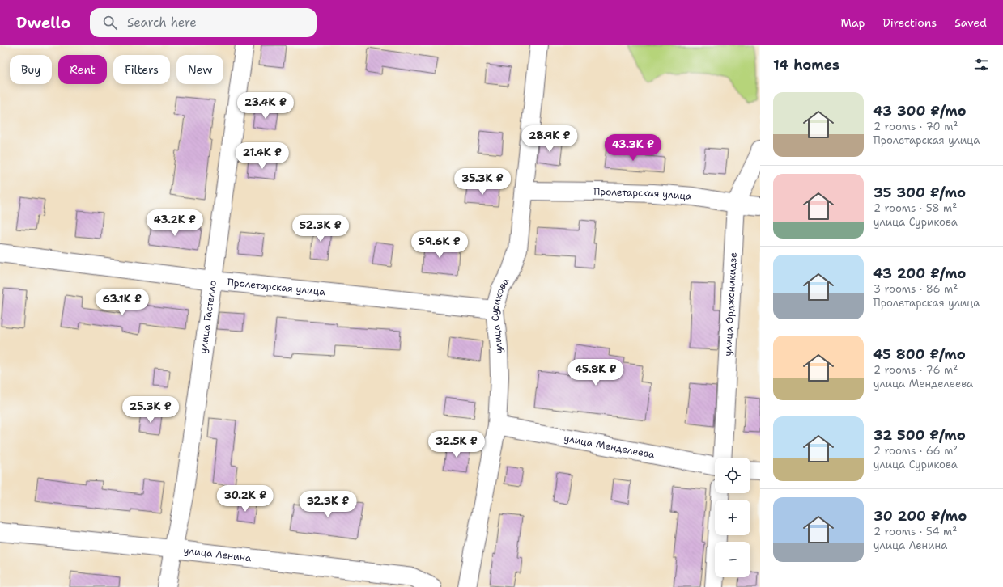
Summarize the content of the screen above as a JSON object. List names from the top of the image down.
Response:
{
  "streets": {
    "street": [
      "Пролетарская улица",
      "улица Орджоникидзе",
      "улица Сурикова",
      "улица Гастелло",
      "улица Менделеева",
      "улица Ленина"
    ]
  },
  "crossings": [
    ["Пролетарская улица", "улица Орджоникидзе"],
    ["Пролетарская улица", "улица Сурикова"],
    ["Пролетарская улица", "улица Гастелло"],
    ["улица Сурикова", "улица Менделеева"],
    ["улица Гастелло", "улица Ленина"]
  ],
  "page": {
    "header": "Dwello",
    "search": "Search here",
    "nav": ["Map", "Directions", "Saved"],
    "heading": "14 homes",
    "chip": [
      "Buy",
      "Rent",
      "Filters",
      "New"
    ],
    "list": [
      {
        "name": "43 300 ₽/mo",
        "note": "2 rooms · 70 m² · Пролетарская улица"
      },
      {
        "name": "35 300 ₽/mo",
        "note": "2 rooms · 58 m² · улица Сурикова"
      },
      {
        "name": "43 200 ₽/mo",
        "note": "3 rooms · 86 m² · Пролетарская улица"
      },
      {
        "name": "45 800 ₽/mo",
        "note": "2 rooms · 76 m² · улица Менделеева"
      },
      {
        "name": "32 500 ₽/mo",
        "note": "2 rooms · 66 m² · улица Сурикова"
      },
      {
        "name": "30 200 ₽/mo",
        "note": "2 rooms · 54 m² · улица Ленина"
      }
    ],
    "price": [
      "23.4K ₽",
      "28.9K ₽",
      "43.3K ₽",
      "21.4K ₽",
      "35.3K ₽",
      "43.2K ₽",
      "52.3K ₽",
      "59.6K ₽",
      "63.1K ₽",
      "45.8K ₽",
      "25.3K ₽",
      "32.5K ₽",
      "30.2K ₽",
      "32.3K ₽"
    ],
    "map_buttons": ["+", "−"]
  }
}
